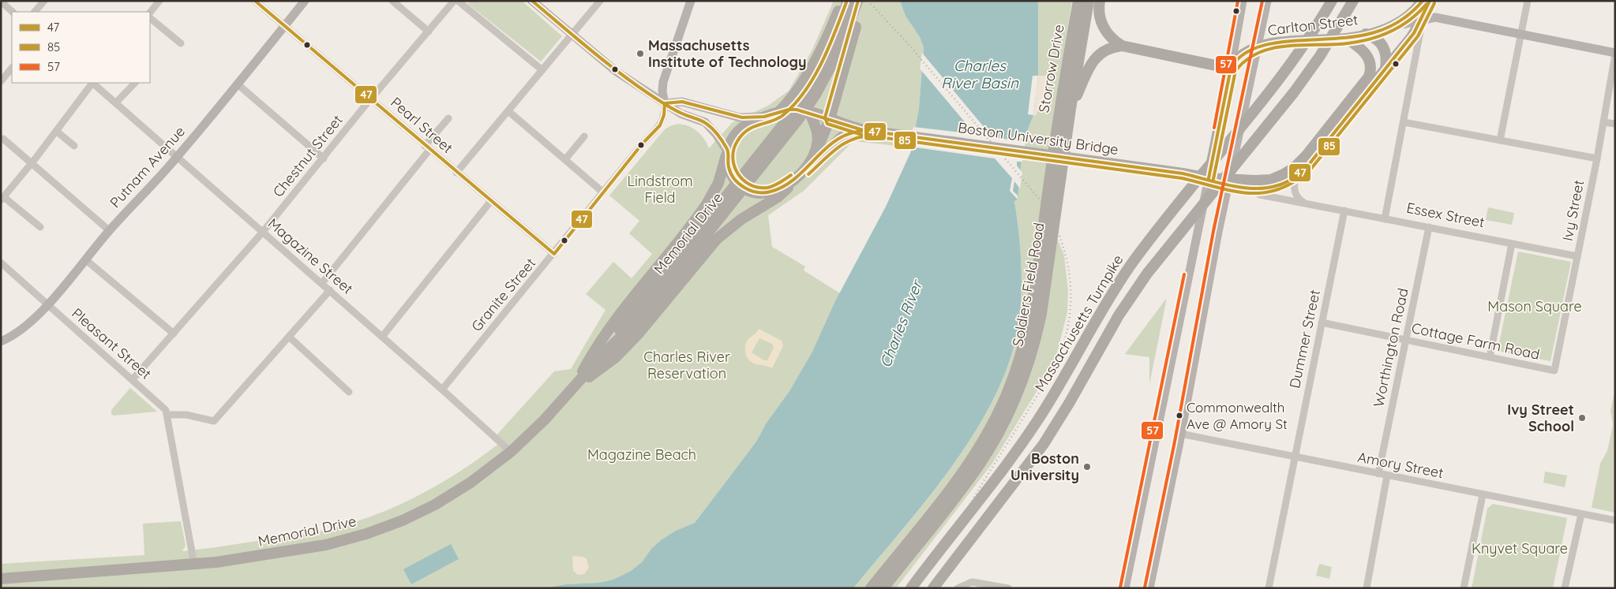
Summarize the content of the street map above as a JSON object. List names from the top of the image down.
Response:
{
  "streets": {
    "highway": [
      "Carlton Street",
      "Storrow Drive",
      "Boston University Bridge",
      "Memorial Drive",
      "Soldiers Field Road",
      "Massachusetts Turnpike"
    ],
    "main road": ["Putnam Avenue"],
    "street": [
      "Pearl Street",
      "Chestnut Street",
      "Ivy Street",
      "Essex Street",
      "Magazine Street",
      "Granite Street",
      "Dummer Street",
      "Cottage Farm Road",
      "Pleasant Street",
      "Worthington Road",
      "Amory Street"
    ]
  },
  "crossings": [
    ["Carlton Street", "Ivy Street"],
    ["Storrow Drive", "Soldiers Field Road"],
    ["Pearl Street", "Chestnut Street"],
    ["Pearl Street", "Putnam Avenue"],
    ["Pearl Street", "Granite Street"],
    ["Chestnut Street", "Magazine Street"],
    ["Chestnut Street", "Pleasant Street"],
    ["Putnam Avenue", "Magazine Street"],
    ["Putnam Avenue", "Pleasant Street"],
    ["Ivy Street", "Essex Street"],
    ["Ivy Street", "Cottage Farm Road"],
    ["Essex Street", "Dummer Street"],
    ["Essex Street", "Worthington Road"],
    ["Memorial Drive", "Magazine Street"],
    ["Magazine Street", "Granite Street"],
    ["Dummer Street", "Cottage Farm Road"],
    ["Dummer Street", "Amory Street"],
    ["Cottage Farm Road", "Worthington Road"],
    ["Worthington Road", "Amory Street"]
  ],
  "water": ["Charles River Basin", "Charles River"],
  "parks": [
    "Lindstrom Field",
    "Mason Square",
    "Charles River Reservation",
    "Magazine Beach",
    "Knyvet Square"
  ],
  "places": [
    "Massachusetts Institute of Technology",
    "Commonwealth Ave @ Amory St",
    "Ivy Street School",
    "Boston University"
  ],
  "lines": ["transit line 47", "transit line 85", "transit line 57"],
  "legend": ["47", "85", "57"]
}
